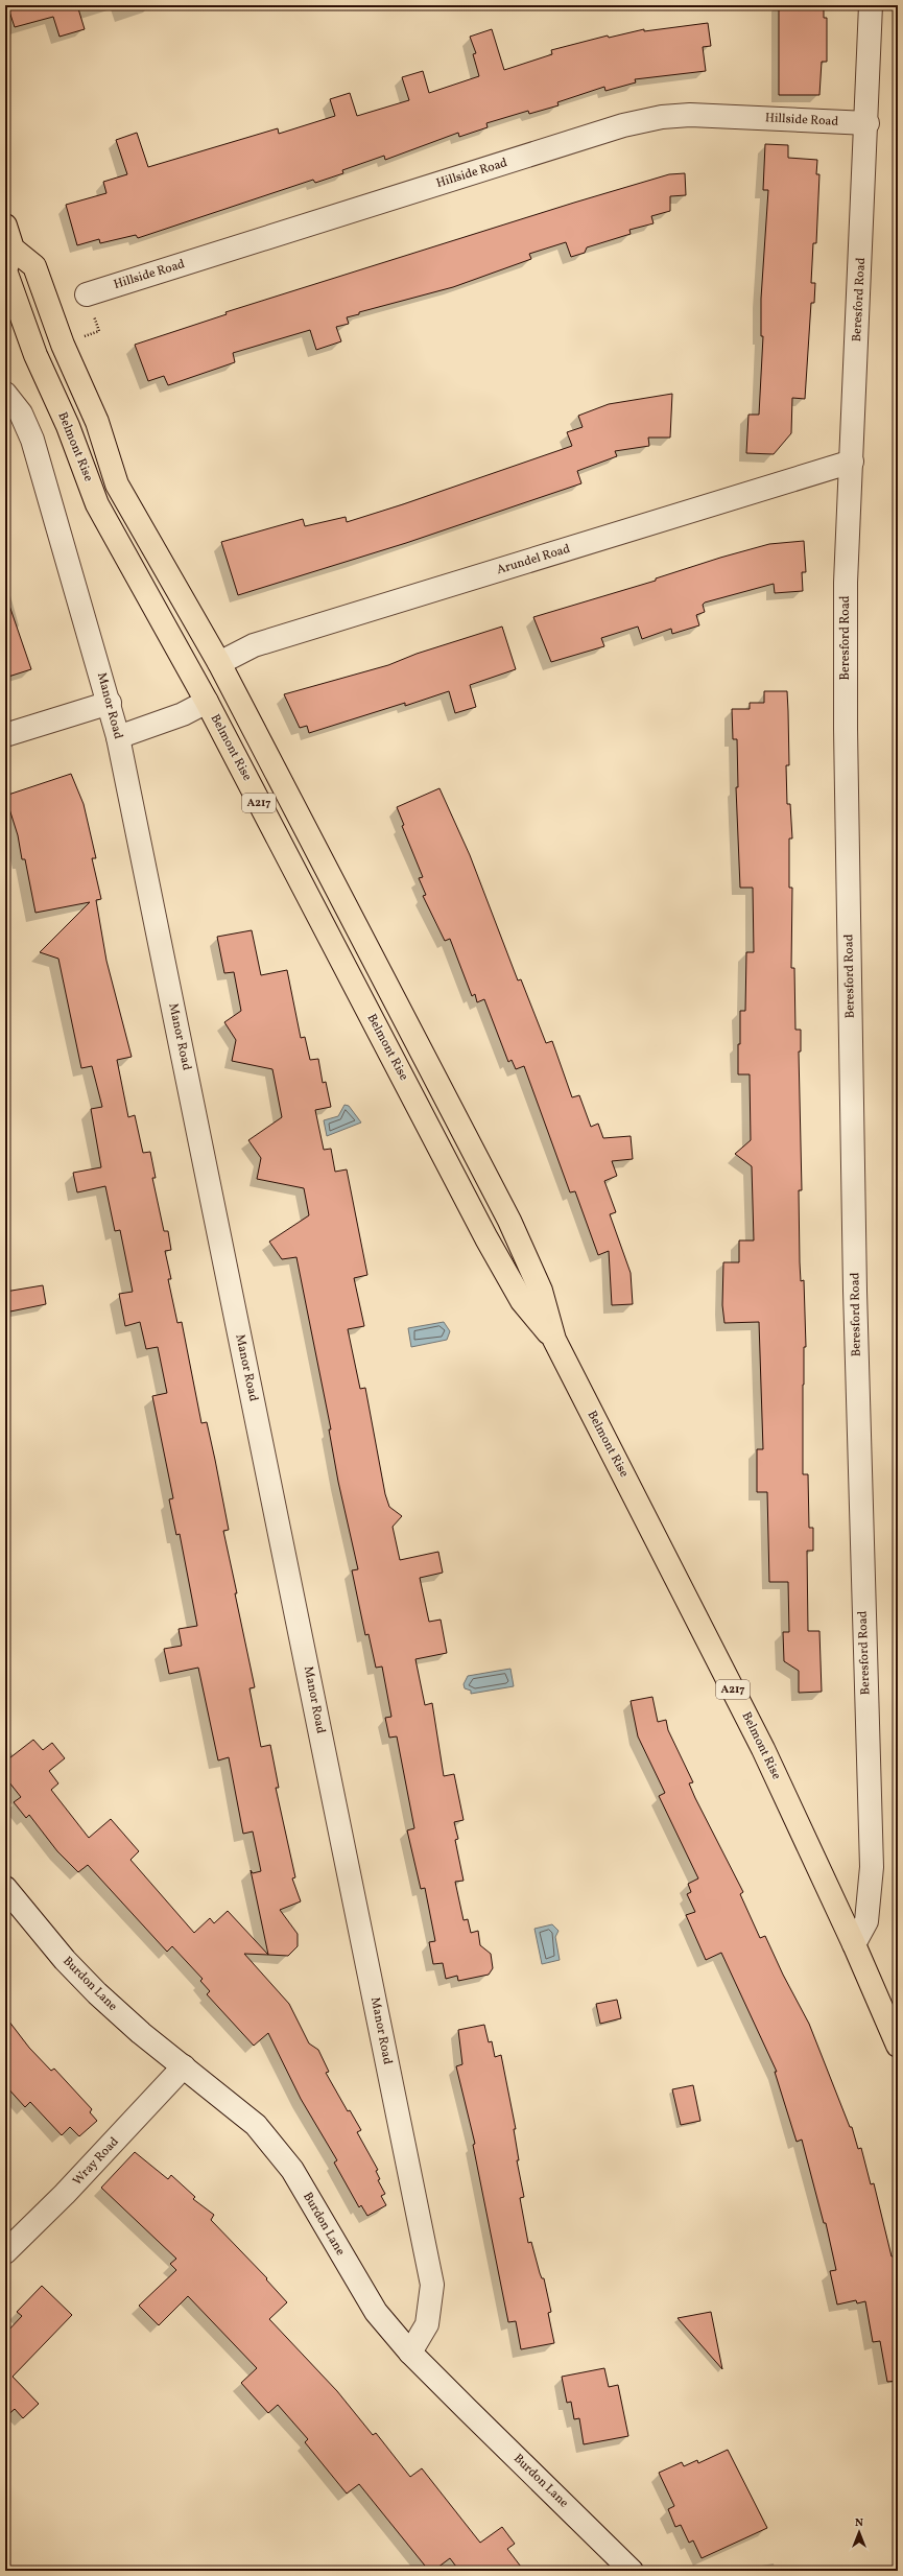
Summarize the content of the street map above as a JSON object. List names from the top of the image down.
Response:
{
  "streets": {
    "highway": ["Belmont Rise", "A217"],
    "street": [
      "Hillside Road",
      "Beresford Road",
      "Arundel Road",
      "Manor Road",
      "Burdon Lane",
      "Wray Road"
    ]
  },
  "crossings": [
    ["Hillside Road", "Beresford Road"],
    ["Beresford Road", "Belmont Rise"],
    ["Beresford Road", "Arundel Road"],
    ["Belmont Rise", "Arundel Road"],
    ["Manor Road", "Burdon Lane"],
    ["Burdon Lane", "Wray Road"]
  ],
  "north": "top"
}
